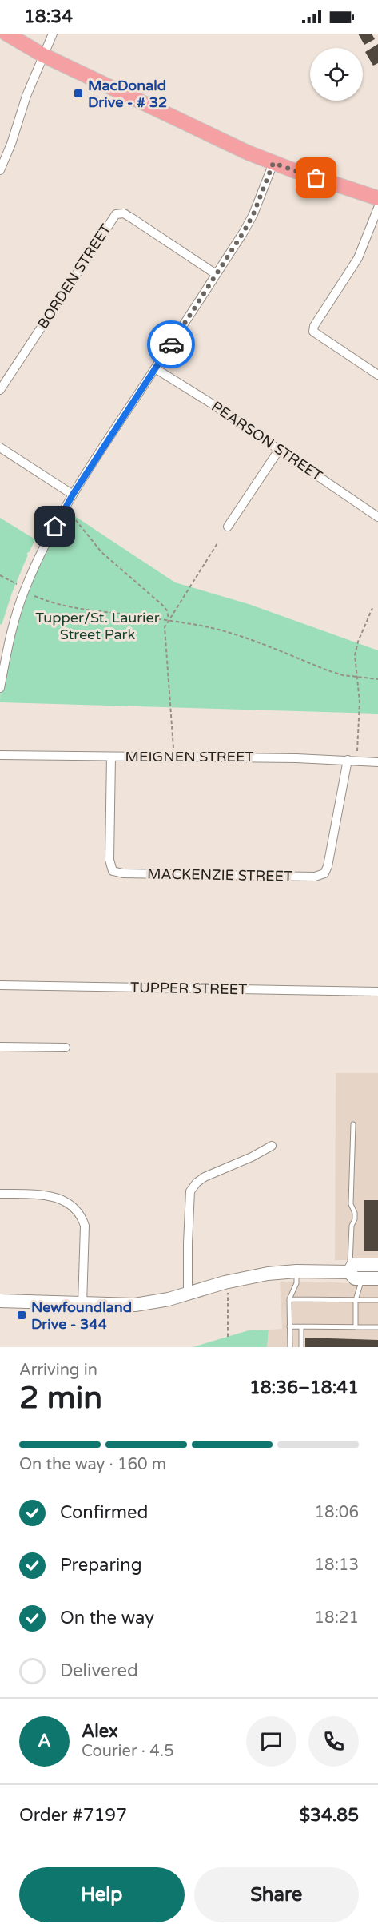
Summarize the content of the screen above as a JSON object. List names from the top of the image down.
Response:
{
  "streets": {
    "street": [
      "BORDEN STREET",
      "PEARSON STREET",
      "MEIGNEN STREET",
      "MACKENZIE STREET",
      "TUPPER STREET"
    ]
  },
  "crossings": [
    ["MEIGNEN STREET", "MACKENZIE STREET"]
  ],
  "parks": ["Tupper/St. Laurier Street Park"],
  "places": {
    "transit": ["MacDonald Drive - # 32", "Newfoundland Drive - 344"]
  },
  "page": {
    "status": "18:34",
    "heading": ["2 min", "Arriving in", "18:36–18:41"],
    "panel": [
      "Alex",
      "Courier · 4.5",
      "Order #7197",
      "$34.85"
    ],
    "bar": "On the way · 160 m",
    "list": [
      ["Confirmed", "18:06"],
      ["Preparing", "18:13"],
      ["On the way", "18:21"],
      "Delivered"
    ],
    "round": "A",
    "buttons": ["Help", "Share"]
  }
}
